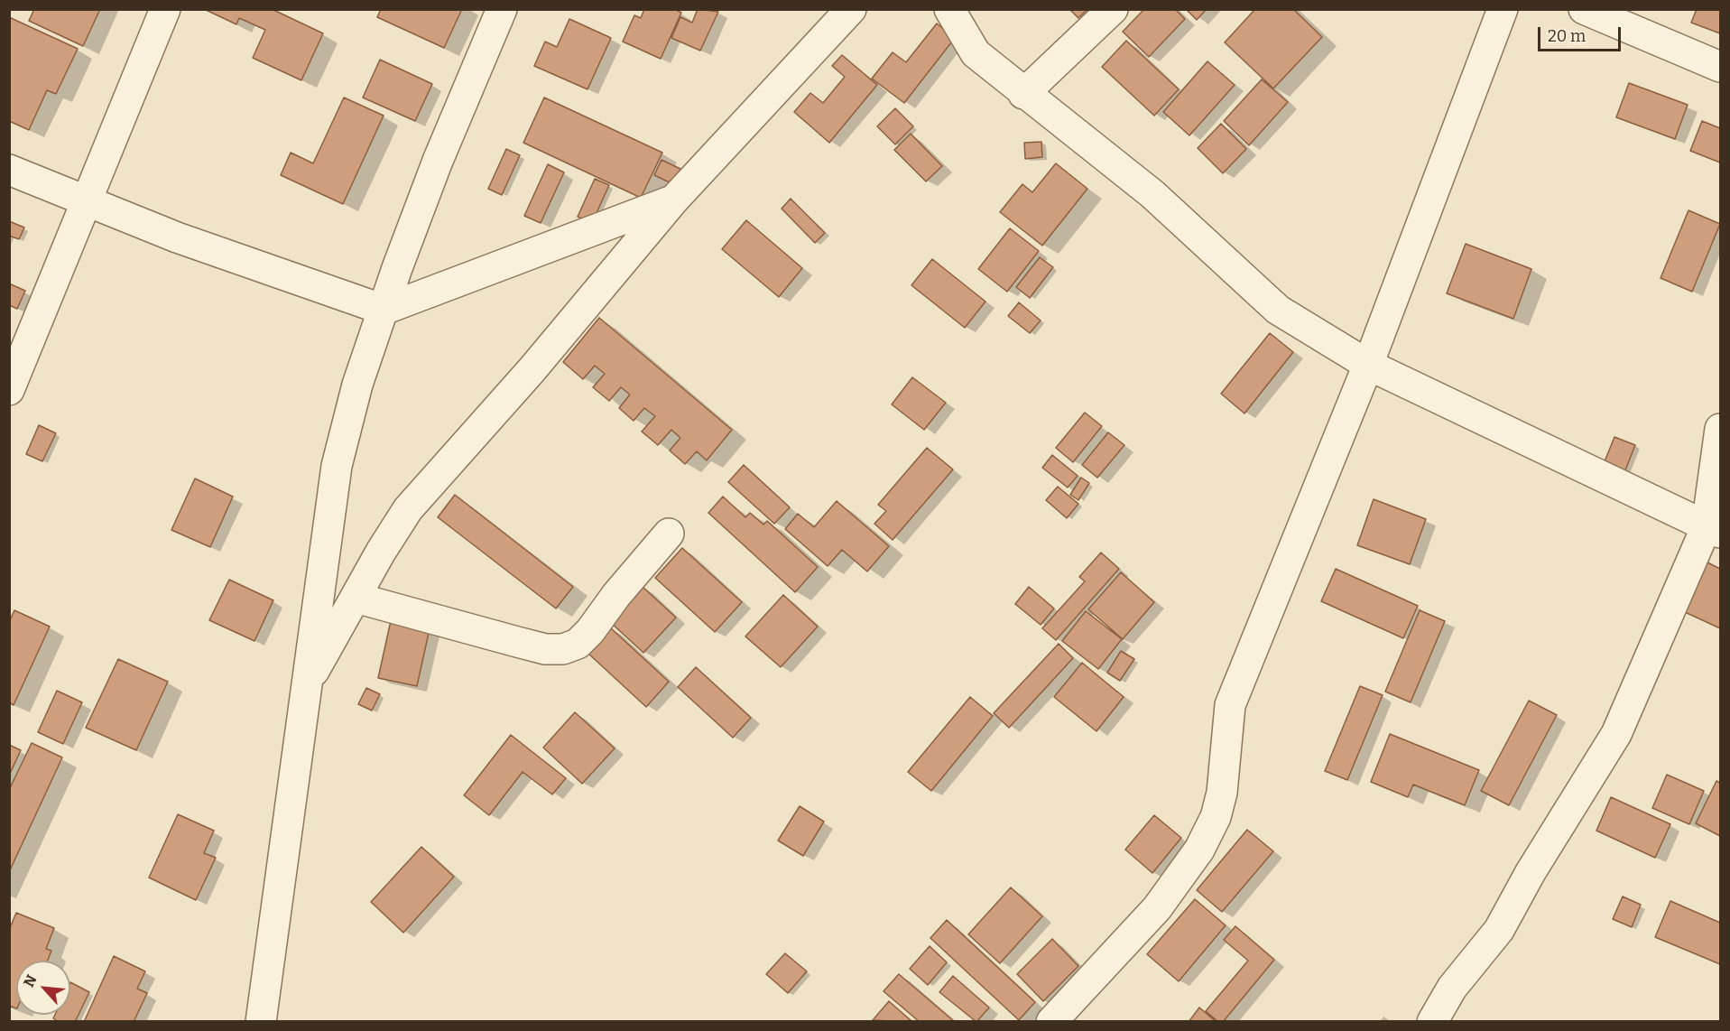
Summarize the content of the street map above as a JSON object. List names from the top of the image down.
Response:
{
  "scale_bar": "20 m",
  "north": "top left"
}
